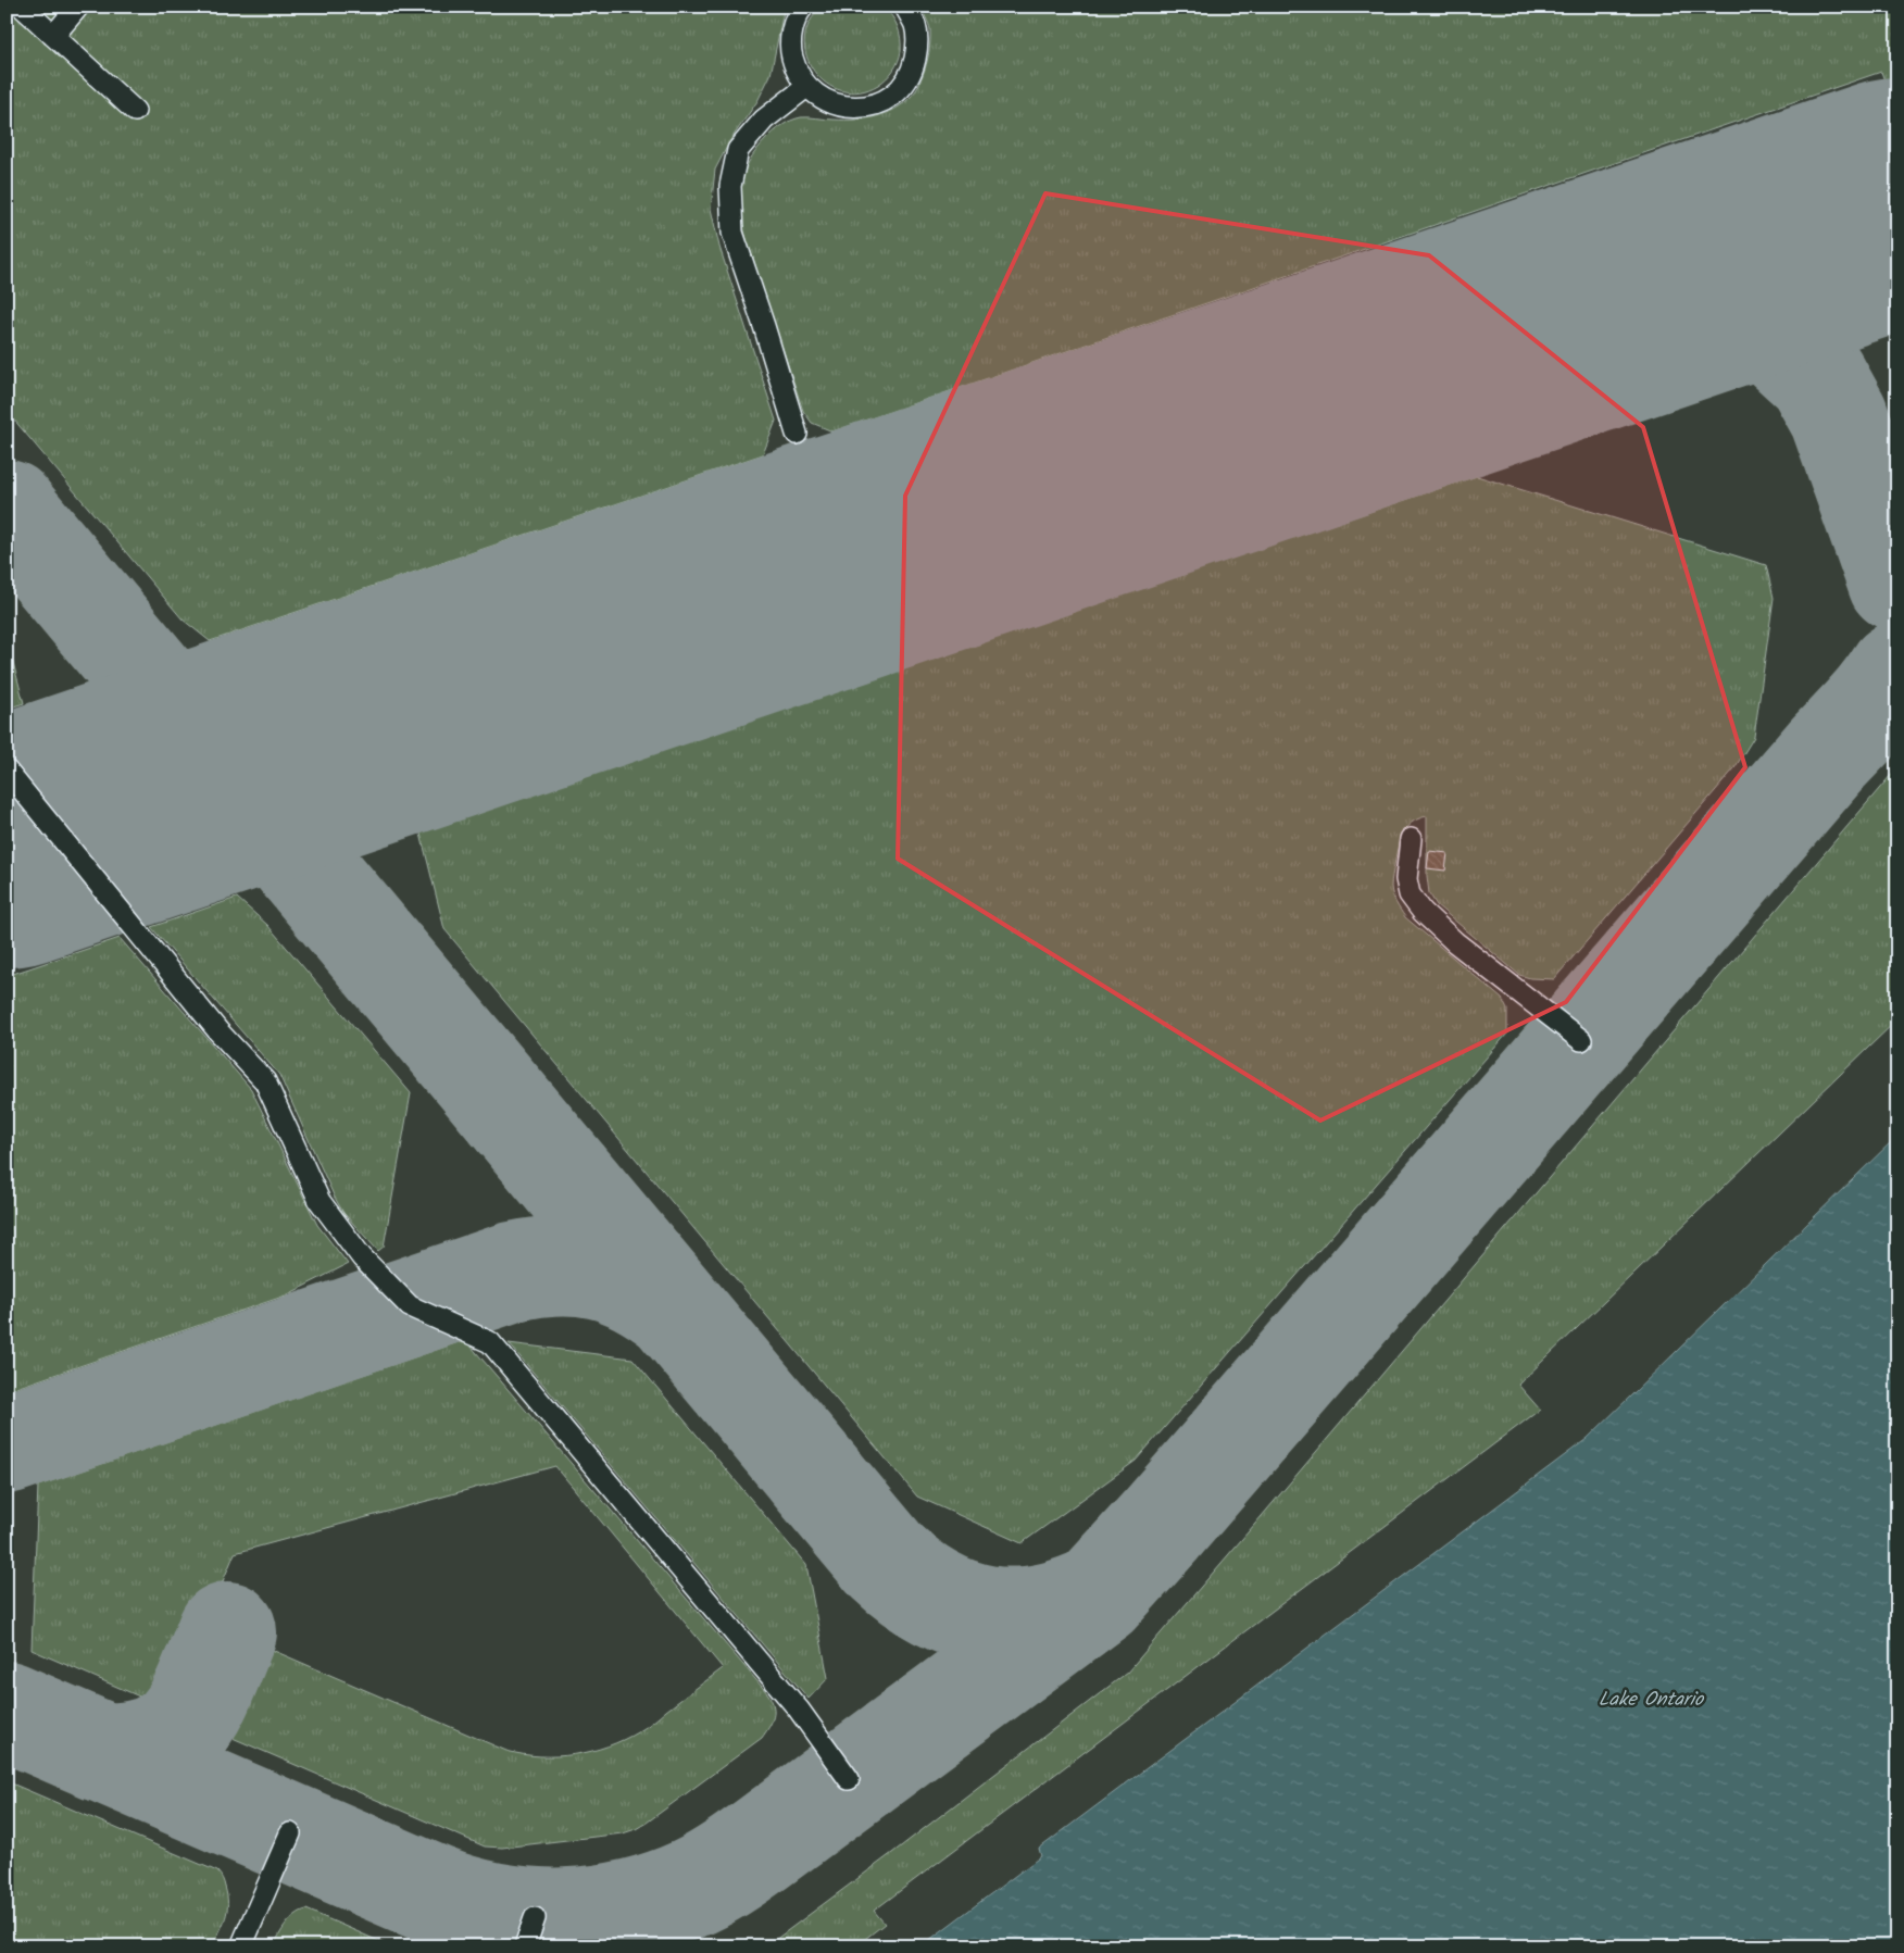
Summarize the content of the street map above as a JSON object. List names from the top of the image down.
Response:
{
  "water": ["Lake Ontario"]
}
